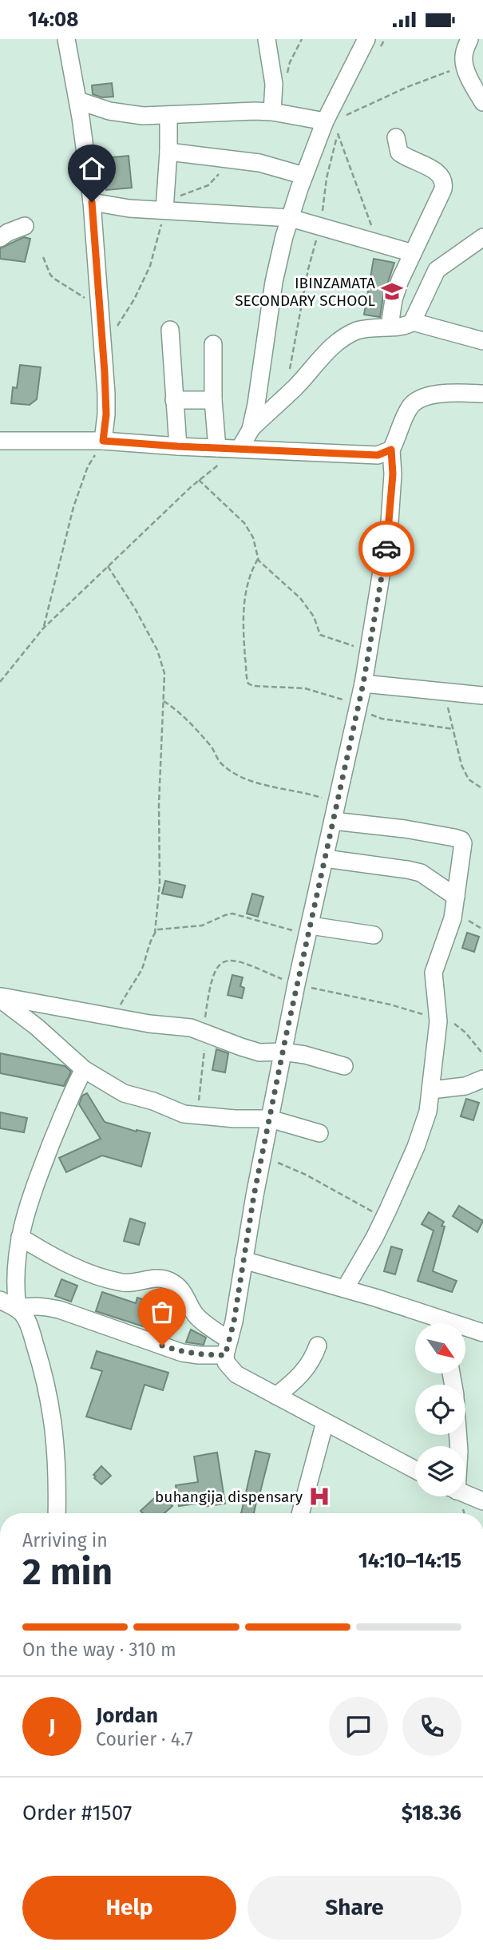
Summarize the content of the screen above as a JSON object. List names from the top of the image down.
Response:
{
  "places": {
    "school or university": ["IBINZAMATA SECONDARY SCHOOL"],
    "hospital": ["buhangija dispensary"]
  },
  "north": "bottom right",
  "page": {
    "status": "14:08",
    "heading": ["2 min", "Arriving in", "14:10–14:15"],
    "panel": [
      "Jordan",
      "Courier · 4.7",
      "Order #1507",
      "$18.36"
    ],
    "bar": "On the way · 310 m",
    "round": "J",
    "buttons": ["Help", "Share"]
  }
}
